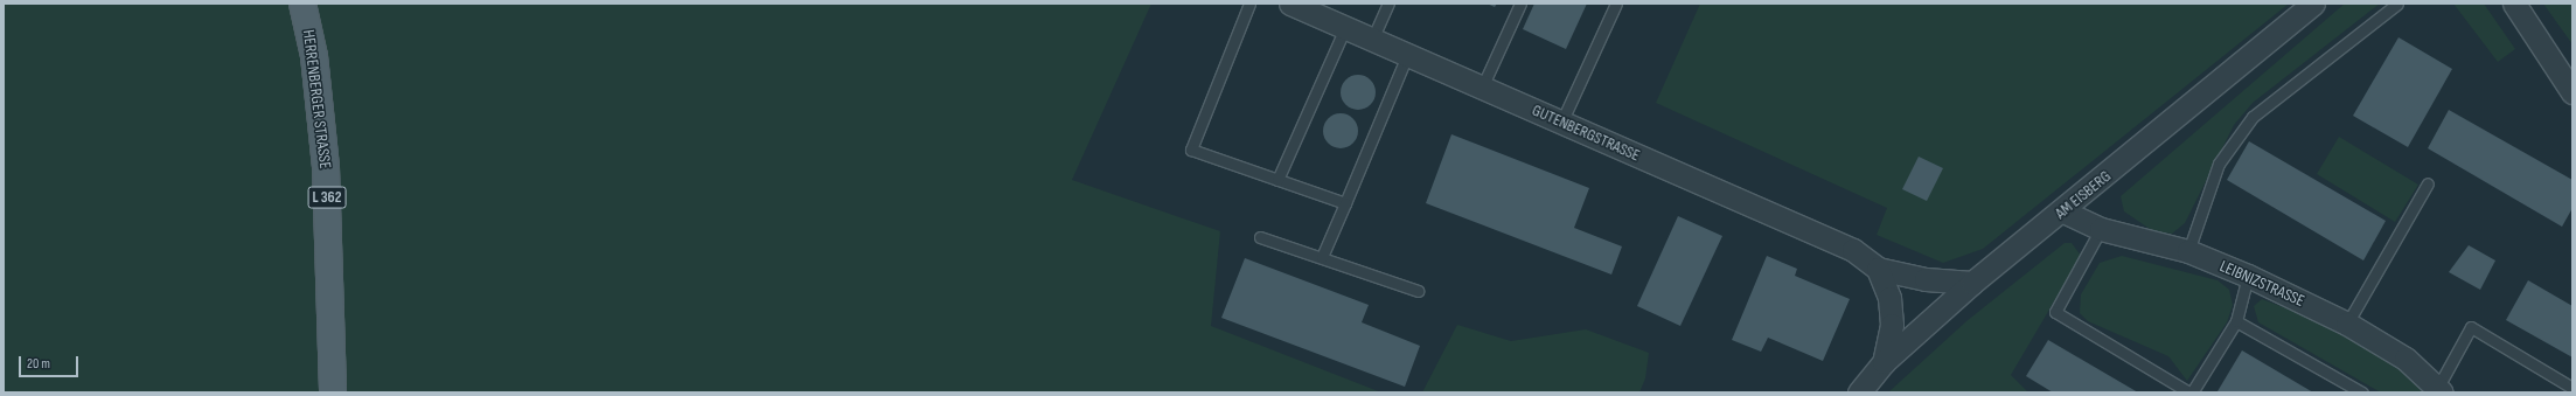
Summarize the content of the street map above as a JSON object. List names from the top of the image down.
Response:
{
  "streets": {
    "main road": ["HERRENBERGER STRASSE", "L 362"],
    "street": ["GUTENBERGSTRASSE", "AM EISBERG", "LEIBNIZSTRASSE"]
  },
  "crossings": [
    ["GUTENBERGSTRASSE", "AM EISBERG"],
    ["AM EISBERG", "LEIBNIZSTRASSE"]
  ],
  "scale_bar": "20 m"
}
